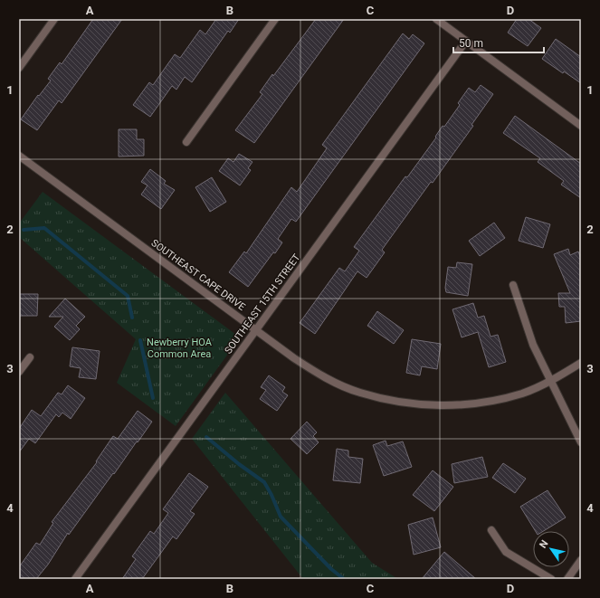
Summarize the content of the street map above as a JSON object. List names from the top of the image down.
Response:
{
  "streets": {
    "street": ["SOUTHEAST CAPE DRIVE", "SOUTHEAST 15TH STREET"]
  },
  "crossings": [
    ["SOUTHEAST CAPE DRIVE", "SOUTHEAST 15TH STREET"]
  ],
  "parks": ["Newberry HOA Common Area"],
  "scale_bar": "50 m",
  "north": "top left",
  "grid": {
    "columns": [
      "A",
      "B",
      "C",
      "D"
    ],
    "rows": [
      "1",
      "2",
      "3",
      "4"
    ]
  }
}
